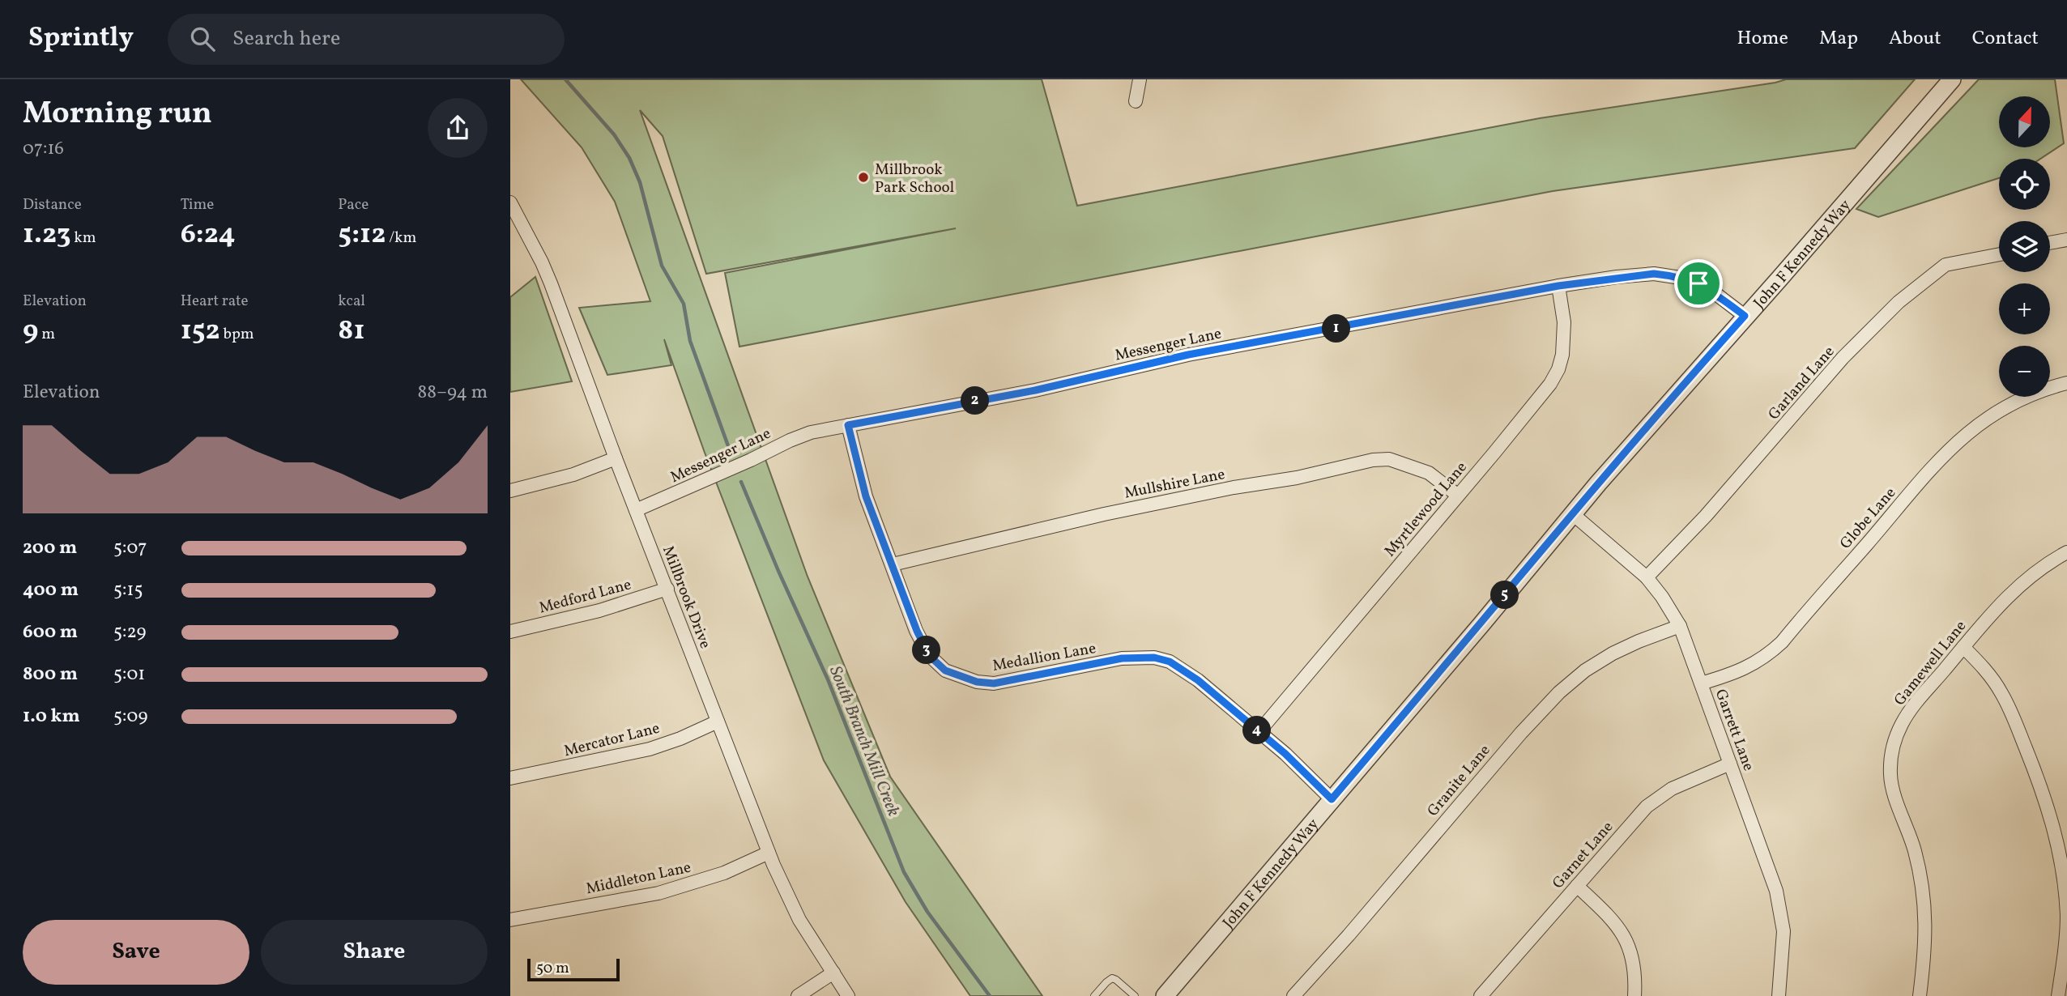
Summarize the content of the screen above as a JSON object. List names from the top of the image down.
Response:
{
  "streets": {
    "street": [
      "John F Kennedy Way",
      "Messenger Lane",
      "Garland Lane",
      "Mullshire Lane",
      "Myrtlewood Lane",
      "Globe Lane",
      "Medford Lane",
      "Millbrook Drive",
      "Medallion Lane",
      "Gamewell Lane",
      "Garrett Lane",
      "Mercator Lane",
      "Granite Lane",
      "Garnet Lane",
      "Middleton Lane"
    ]
  },
  "crossings": [
    ["John F Kennedy Way", "Messenger Lane"],
    ["John F Kennedy Way", "Medallion Lane"],
    ["John F Kennedy Way", "Garrett Lane"],
    ["Messenger Lane", "Myrtlewood Lane"],
    ["Messenger Lane", "Millbrook Drive"],
    ["Messenger Lane", "Medallion Lane"],
    ["Garland Lane", "Garrett Lane"],
    ["Mullshire Lane", "Myrtlewood Lane"],
    ["Mullshire Lane", "Medallion Lane"],
    ["Myrtlewood Lane", "Medallion Lane"],
    ["Globe Lane", "Garrett Lane"],
    ["Medford Lane", "Millbrook Drive"],
    ["Millbrook Drive", "Mercator Lane"],
    ["Millbrook Drive", "Middleton Lane"],
    ["Garrett Lane", "Granite Lane"],
    ["Garrett Lane", "Garnet Lane"]
  ],
  "water": ["South Branch Mill Creek"],
  "places": ["Millbrook Park School"],
  "scale_bar": "50 m",
  "north": "top",
  "page": {
    "header": "Sprintly",
    "search": "Search here",
    "nav": [
      "Home",
      "Map",
      "About",
      "Contact"
    ],
    "heading": ["Morning run", "07:16"],
    "map_buttons": ["+", "−"],
    "stats": [
      ["Distance", "1.23 km"],
      ["Time", "6:24"],
      ["Pace", "5:12 /km"],
      ["Elevation", "9 m"],
      ["Heart rate", "152 bpm"],
      ["kcal", "81"]
    ],
    "pins": [
      "1",
      "2",
      "5",
      "3",
      "4"
    ],
    "chart": ["Elevation", "88–94 m"],
    "list": [
      {
        "name": "200 m",
        "note": "5:07"
      },
      {
        "name": "400 m",
        "note": "5:15"
      },
      {
        "name": "600 m",
        "note": "5:29"
      },
      {
        "name": "800 m",
        "note": "5:01"
      },
      {
        "name": "1.0 km",
        "note": "5:09"
      }
    ],
    "buttons": ["Save", "Share"],
    "scale": "50 m"
  }
}
